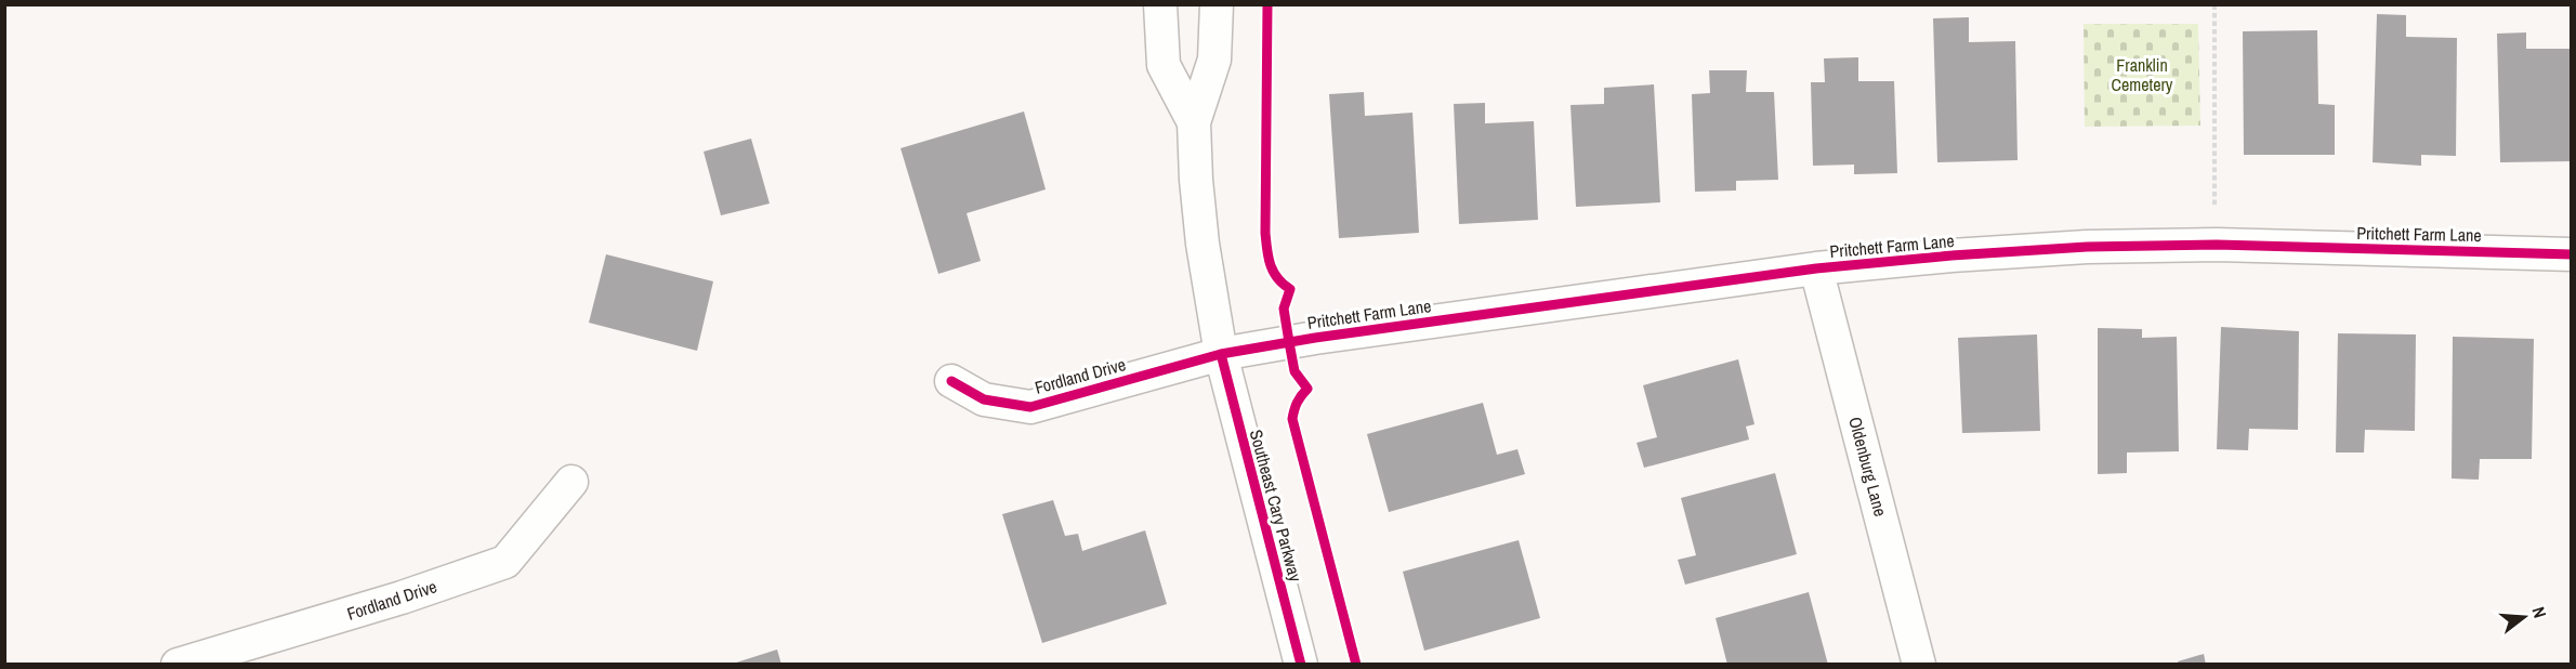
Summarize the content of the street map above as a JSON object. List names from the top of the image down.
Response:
{
  "streets": {
    "street": [
      "Pritchett Farm Lane",
      "Fordland Drive",
      "Oldenburg Lane",
      "Southeast Cary Parkway"
    ]
  },
  "crossings": [
    ["Pritchett Farm Lane", "Fordland Drive"],
    ["Pritchett Farm Lane", "Oldenburg Lane"],
    ["Pritchett Farm Lane", "Southeast Cary Parkway"],
    ["Fordland Drive", "Southeast Cary Parkway"]
  ],
  "parks": ["Franklin Cemetery"],
  "north": "right"
}
